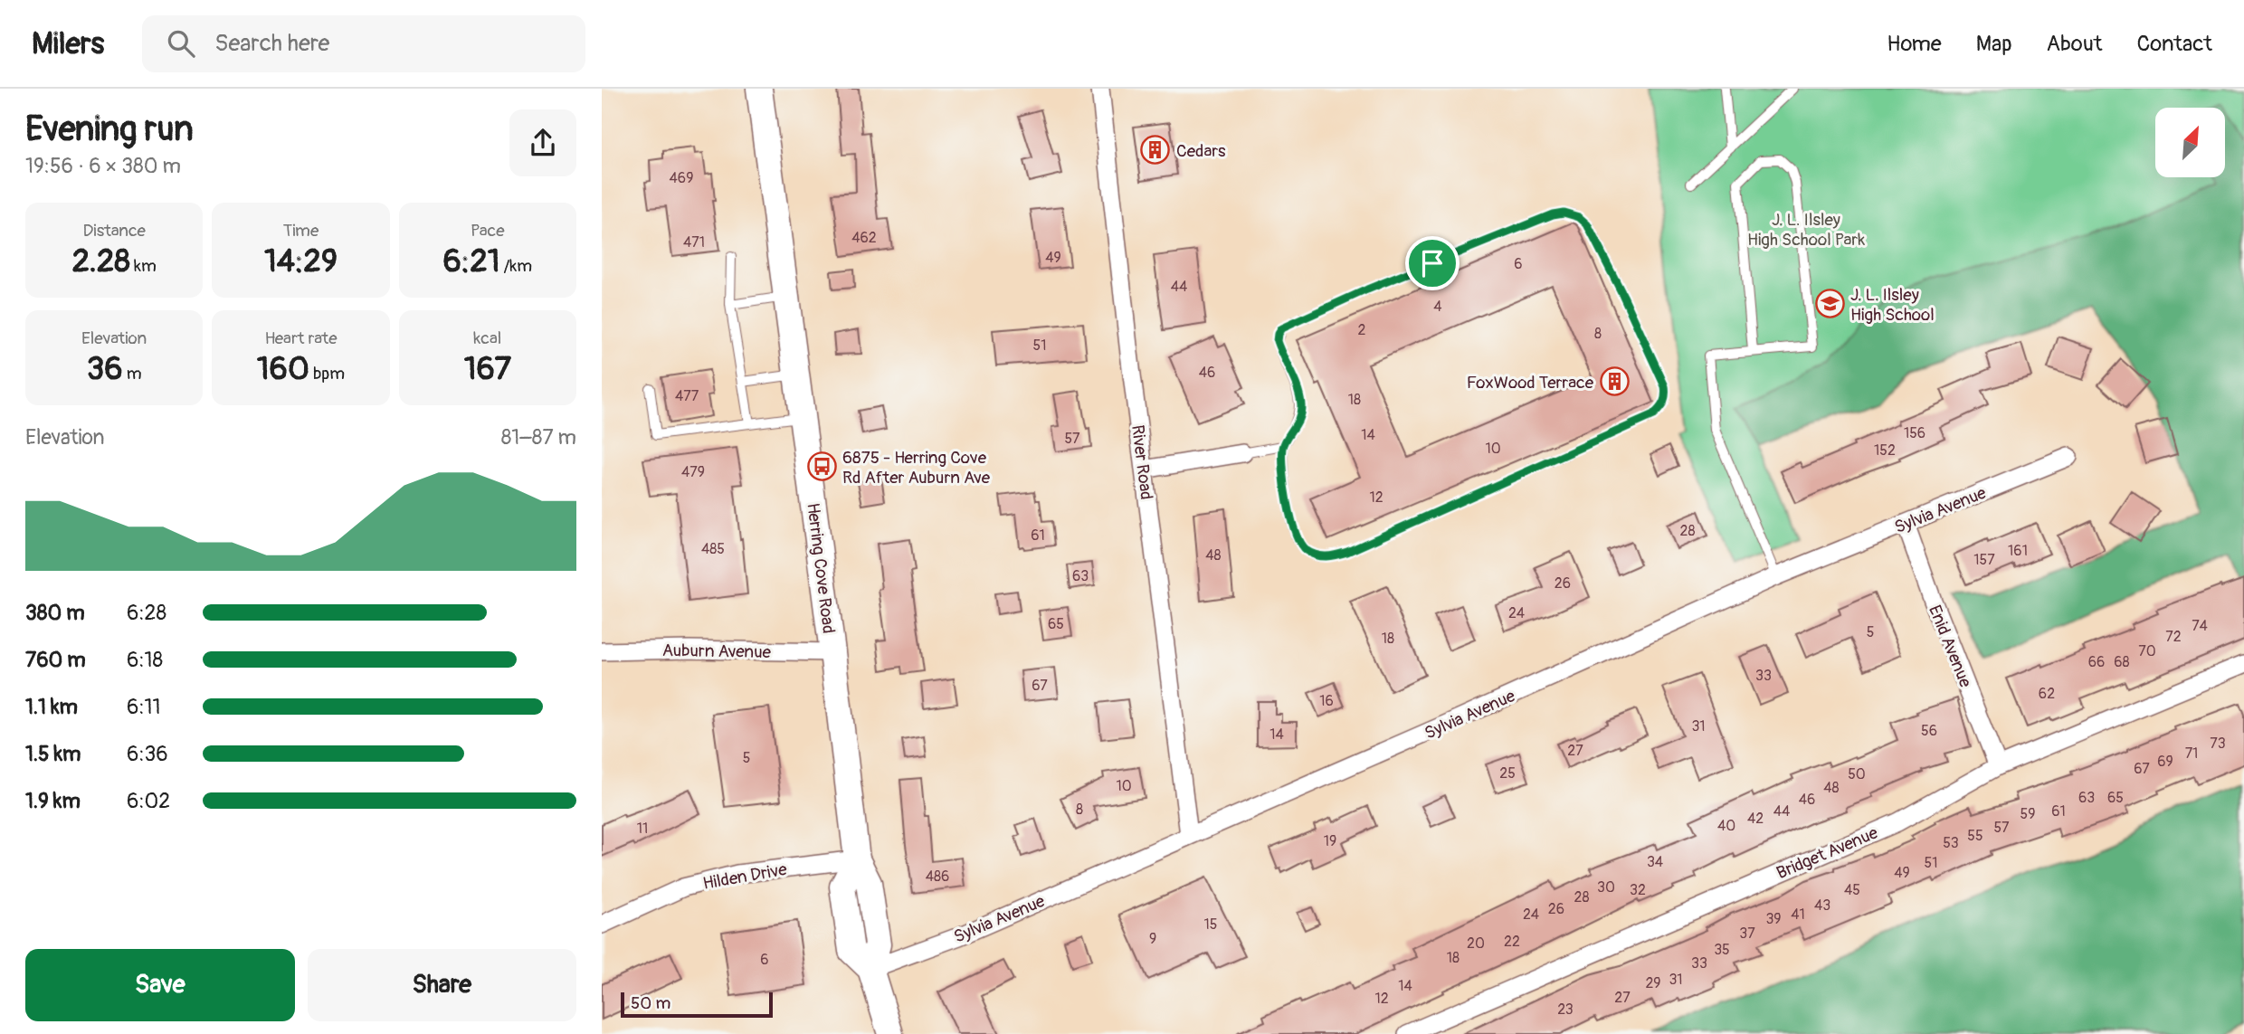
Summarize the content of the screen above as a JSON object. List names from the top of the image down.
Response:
{
  "streets": {
    "main road": ["Herring Cove Road"],
    "street": [
      "River Road",
      "Sylvia Avenue",
      "Enid Avenue",
      "Auburn Avenue",
      "Bridget Avenue",
      "Hilden Drive"
    ]
  },
  "crossings": [
    ["River Road", "Sylvia Avenue"],
    ["Sylvia Avenue", "Enid Avenue"],
    ["Herring Cove Road", "Auburn Avenue"],
    ["Herring Cove Road", "Hilden Drive"],
    ["Enid Avenue", "Bridget Avenue"]
  ],
  "parks": ["J. L. Ilsley High School Park"],
  "places": {
    "building": ["Cedars", "FoxWood Terrace"],
    "school or university": ["J. L. Ilsley High School"],
    "bus stop": ["6875 - Herring Cove Rd After Auburn Ave"]
  },
  "house_numbers": [
    "469",
    "462",
    "471",
    "49",
    "6",
    "44",
    "4",
    "2",
    "8",
    "51",
    "46",
    "477",
    "18",
    "156",
    "14",
    "57",
    "10",
    "152",
    "479",
    "12",
    "28",
    "61",
    "485",
    "161",
    "48",
    "157",
    "63",
    "26",
    "24",
    "65",
    "74",
    "5",
    "72",
    "18",
    "70",
    "66",
    "68",
    "33",
    "67",
    "62",
    "16",
    "31",
    "56",
    "14",
    "73",
    "27",
    "71",
    "5",
    "69",
    "67",
    "25",
    "50",
    "10",
    "48",
    "63",
    "65",
    "46",
    "8",
    "44",
    "61",
    "59",
    "42",
    "40",
    "57",
    "11",
    "55",
    "19",
    "53",
    "34",
    "51",
    "49",
    "486",
    "30",
    "32",
    "45",
    "28",
    "43",
    "26",
    "24",
    "41",
    "39",
    "15",
    "37",
    "9",
    "22",
    "20",
    "35",
    "18",
    "6",
    "33",
    "31",
    "29",
    "14",
    "27",
    "12",
    "23"
  ],
  "scale_bar": "50 m",
  "north": "top right",
  "page": {
    "header": "Milers",
    "search": "Search here",
    "nav": [
      "Home",
      "Map",
      "About",
      "Contact"
    ],
    "heading": ["Evening run", "19:56 · 6 × 380 m"],
    "stats": [
      ["Distance", "2.28 km"],
      ["Time", "14:29"],
      ["Pace", "6:21 /km"],
      ["Elevation", "36 m"],
      ["Heart rate", "160 bpm"],
      ["kcal", "167"]
    ],
    "chart": ["Elevation", "81–87 m"],
    "list": [
      {
        "name": "380 m",
        "note": "6:28"
      },
      {
        "name": "760 m",
        "note": "6:18"
      },
      {
        "name": "1.1 km",
        "note": "6:11"
      },
      {
        "name": "1.5 km",
        "note": "6:36"
      },
      {
        "name": "1.9 km",
        "note": "6:02"
      }
    ],
    "buttons": ["Save", "Share"],
    "scale": "50 m"
  }
}
